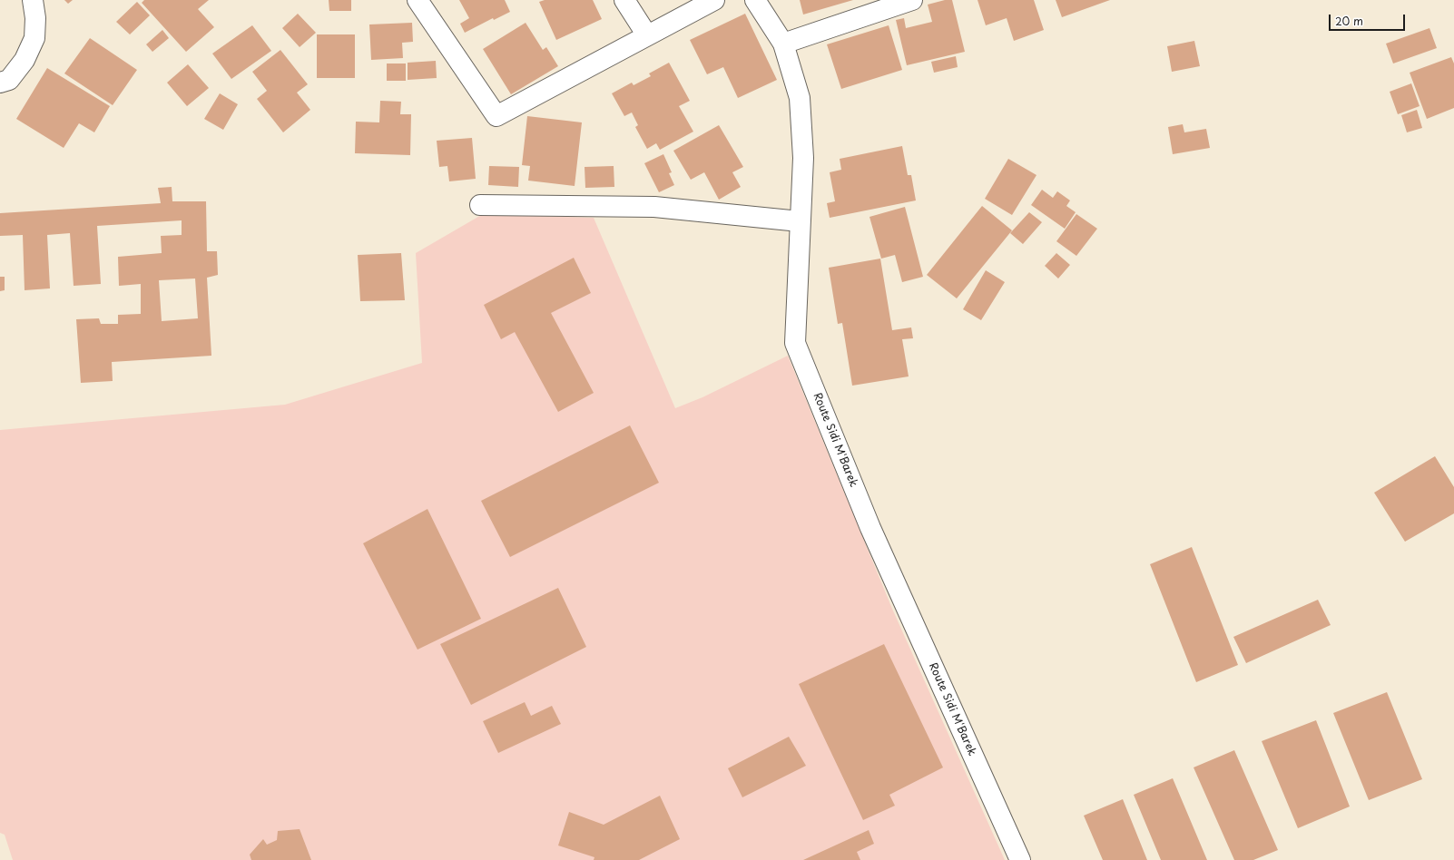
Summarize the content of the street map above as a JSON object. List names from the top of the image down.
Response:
{
  "streets": {
    "street": ["Route Sidi M'Barek"]
  },
  "scale_bar": "20 m"
}
